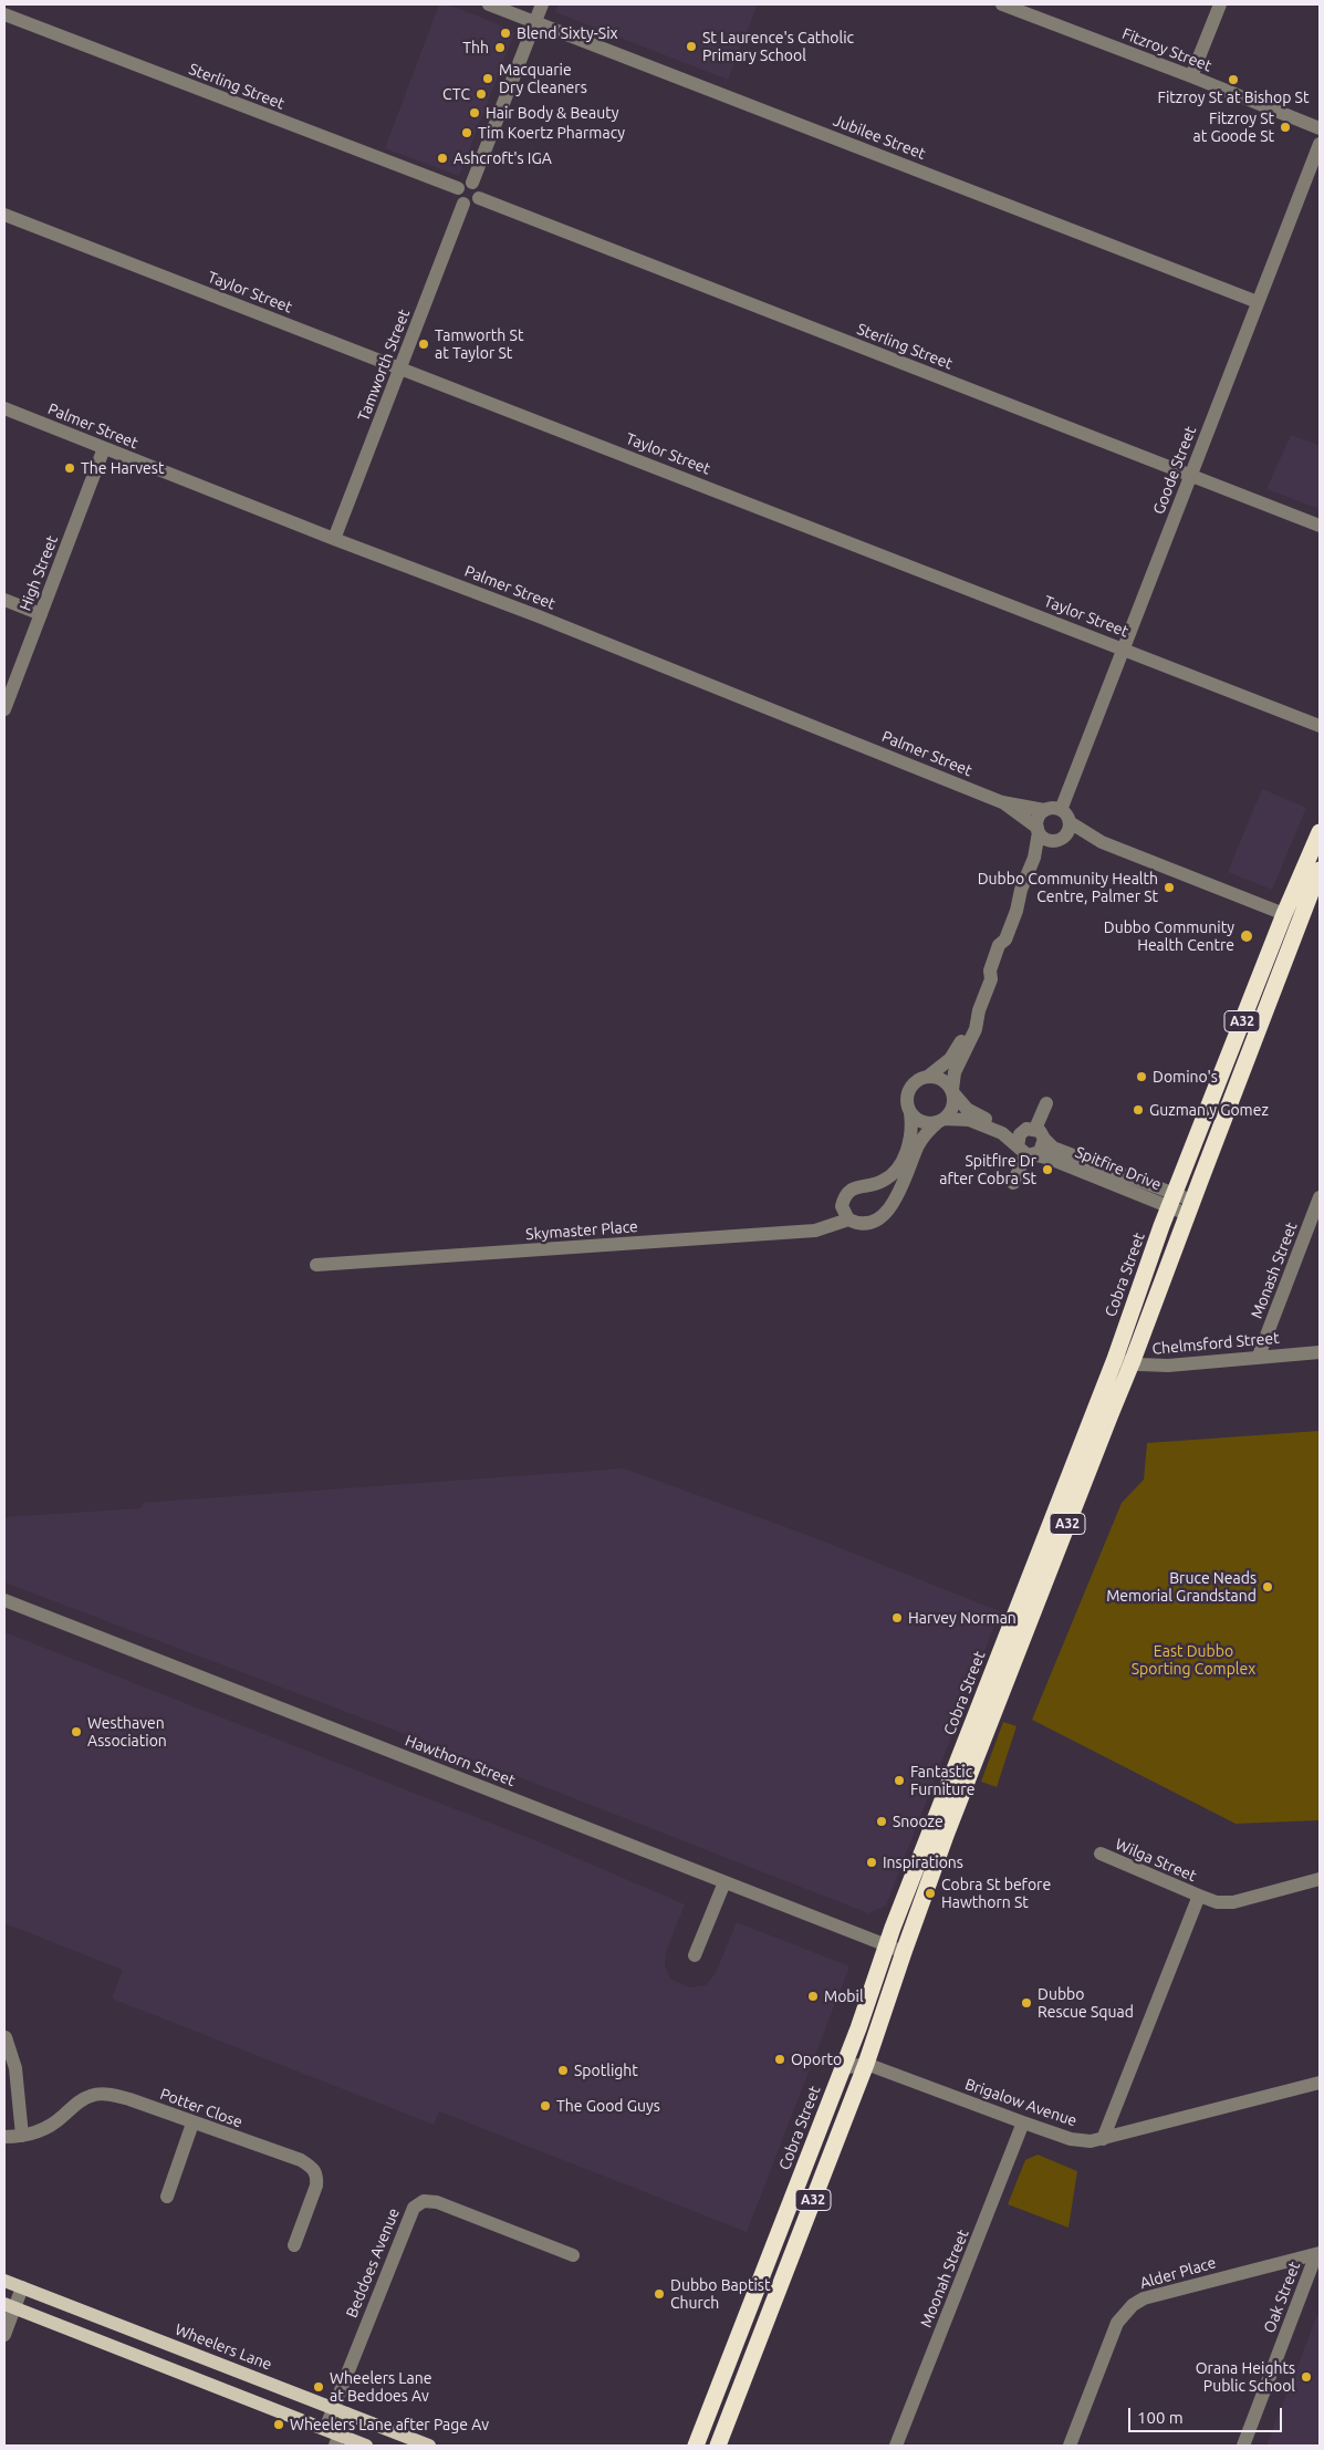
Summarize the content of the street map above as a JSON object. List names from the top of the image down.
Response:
{
  "streets": {
    "highway": ["A32", "Cobra Street"],
    "main road": ["Wheelers Lane"],
    "street": [
      "Fitzroy Street",
      "Sterling Street",
      "Jubilee Street",
      "Taylor Street",
      "Tamworth Street",
      "Palmer Street",
      "Goode Street",
      "High Street",
      "Spitfire Drive",
      "Skymaster Place",
      "Monash Street",
      "Chelmsford Street",
      "Hawthorn Street",
      "Wilga Street",
      "Brigalow Avenue",
      "Potter Close",
      "Beddoes Avenue",
      "Alder Place",
      "Moonah Street",
      "Oak Street"
    ]
  },
  "crossings": [
    ["Sterling Street", "Tamworth Street"],
    ["Sterling Street", "Goode Street"],
    ["Jubilee Street", "Goode Street"],
    ["Taylor Street", "Tamworth Street"],
    ["Taylor Street", "Goode Street"],
    ["Tamworth Street", "Palmer Street"],
    ["Palmer Street", "Goode Street"],
    ["Palmer Street", "High Street"],
    ["A32", "Spitfire Drive"],
    ["A32", "Chelmsford Street"],
    ["A32", "Hawthorn Street"],
    ["A32", "Brigalow Avenue"],
    ["Spitfire Drive", "Skymaster Place"],
    ["Spitfire Drive", "Cobra Street"],
    ["Monash Street", "Chelmsford Street"],
    ["Cobra Street", "Chelmsford Street"],
    ["Cobra Street", "Hawthorn Street"],
    ["Brigalow Avenue", "Moonah Street"],
    ["Beddoes Avenue", "Wheelers Lane"],
    ["Alder Place", "Oak Street"]
  ],
  "parks": ["East Dubbo Sporting Complex"],
  "places": [
    "Blend Sixty-Six",
    "St Laurence's Catholic Primary School",
    "Thh",
    "Macquarie Dry Cleaners",
    "Fitzroy St at Bishop St",
    "CTC",
    "Hair Body & Beauty",
    "Fitzroy St at Goode St",
    "Tim Koertz Pharmacy",
    "Ashcroft's IGA",
    "Tamworth St at Taylor St",
    "The Harvest",
    "Dubbo Community Health Centre, Palmer St",
    "Dubbo Community Health Centre",
    "Domino's",
    "Guzman y Gomez",
    "Spitfire Dr after Cobra St",
    "Bruce Neads Memorial Grandstand",
    "Harvey Norman",
    "Westhaven Association",
    "Fantastic Furniture",
    "Snooze",
    "Inspirations",
    "Cobra St before Hawthorn St",
    "Mobil",
    "Dubbo Rescue Squad",
    "Oporto",
    "Spotlight",
    "The Good Guys",
    "Dubbo Baptist Church",
    "Orana Heights Public School",
    "Wheelers Lane at Beddoes Av",
    "Wheelers Lane after Page Av"
  ],
  "scale_bar": "100 m"
}
